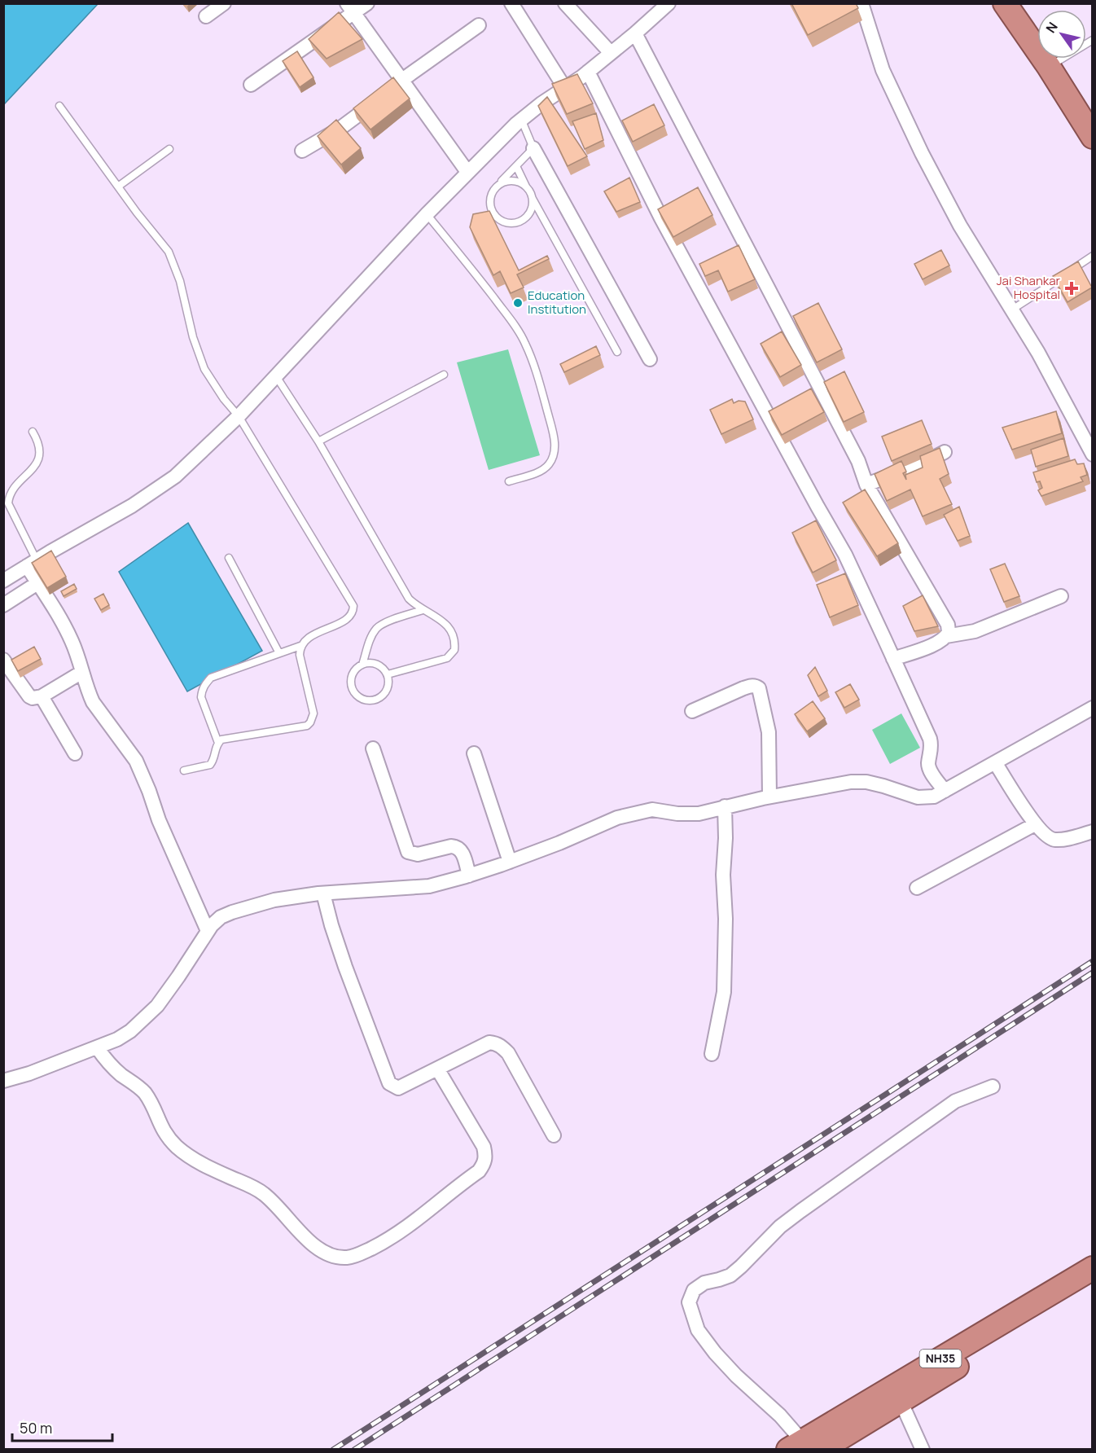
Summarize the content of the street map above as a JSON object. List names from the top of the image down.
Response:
{
  "streets": {
    "highway": ["NH35"]
  },
  "places": {
    "health": ["Jai Shankar Hospital"],
    "other": ["Education Institution"]
  },
  "scale_bar": "50 m",
  "north": "top left"
}
